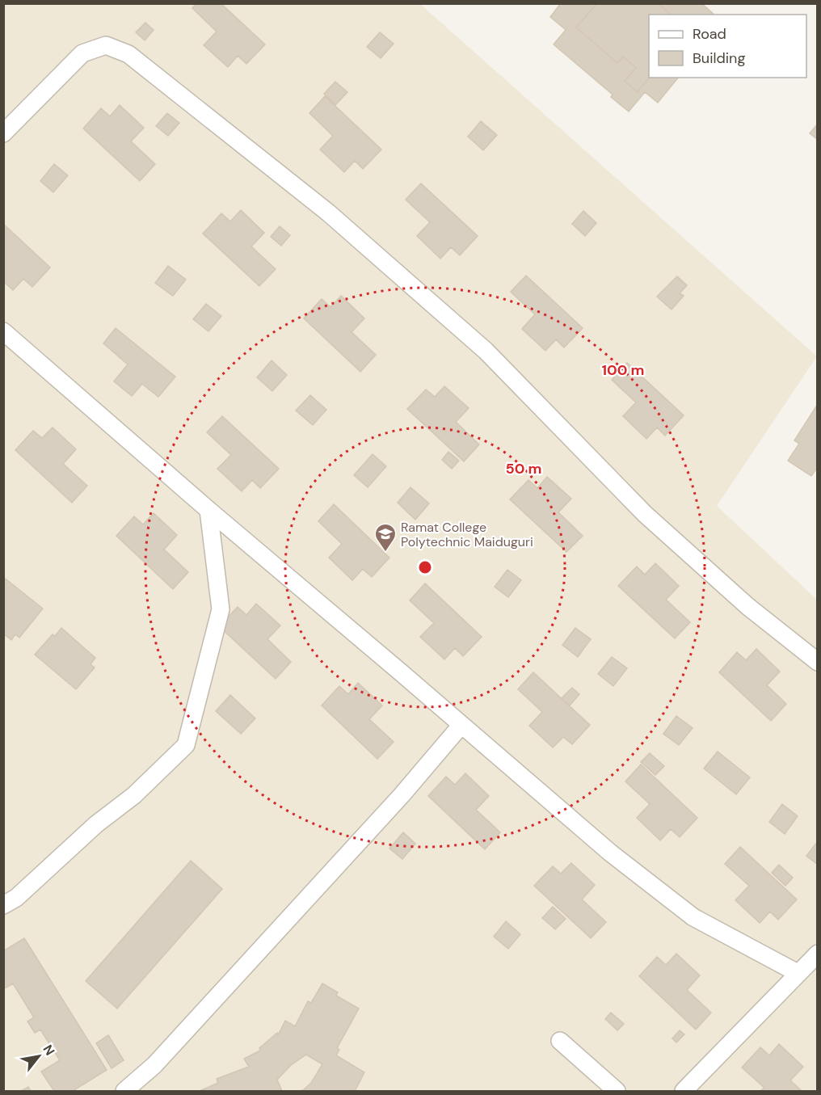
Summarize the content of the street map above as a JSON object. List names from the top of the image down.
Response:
{
  "places": {
    "school or university": ["Ramat College Polytechnic Maiduguri"]
  },
  "legend": ["Road", "Building"],
  "north": "top right",
  "rings": ["100 m", "50 m"]
}
